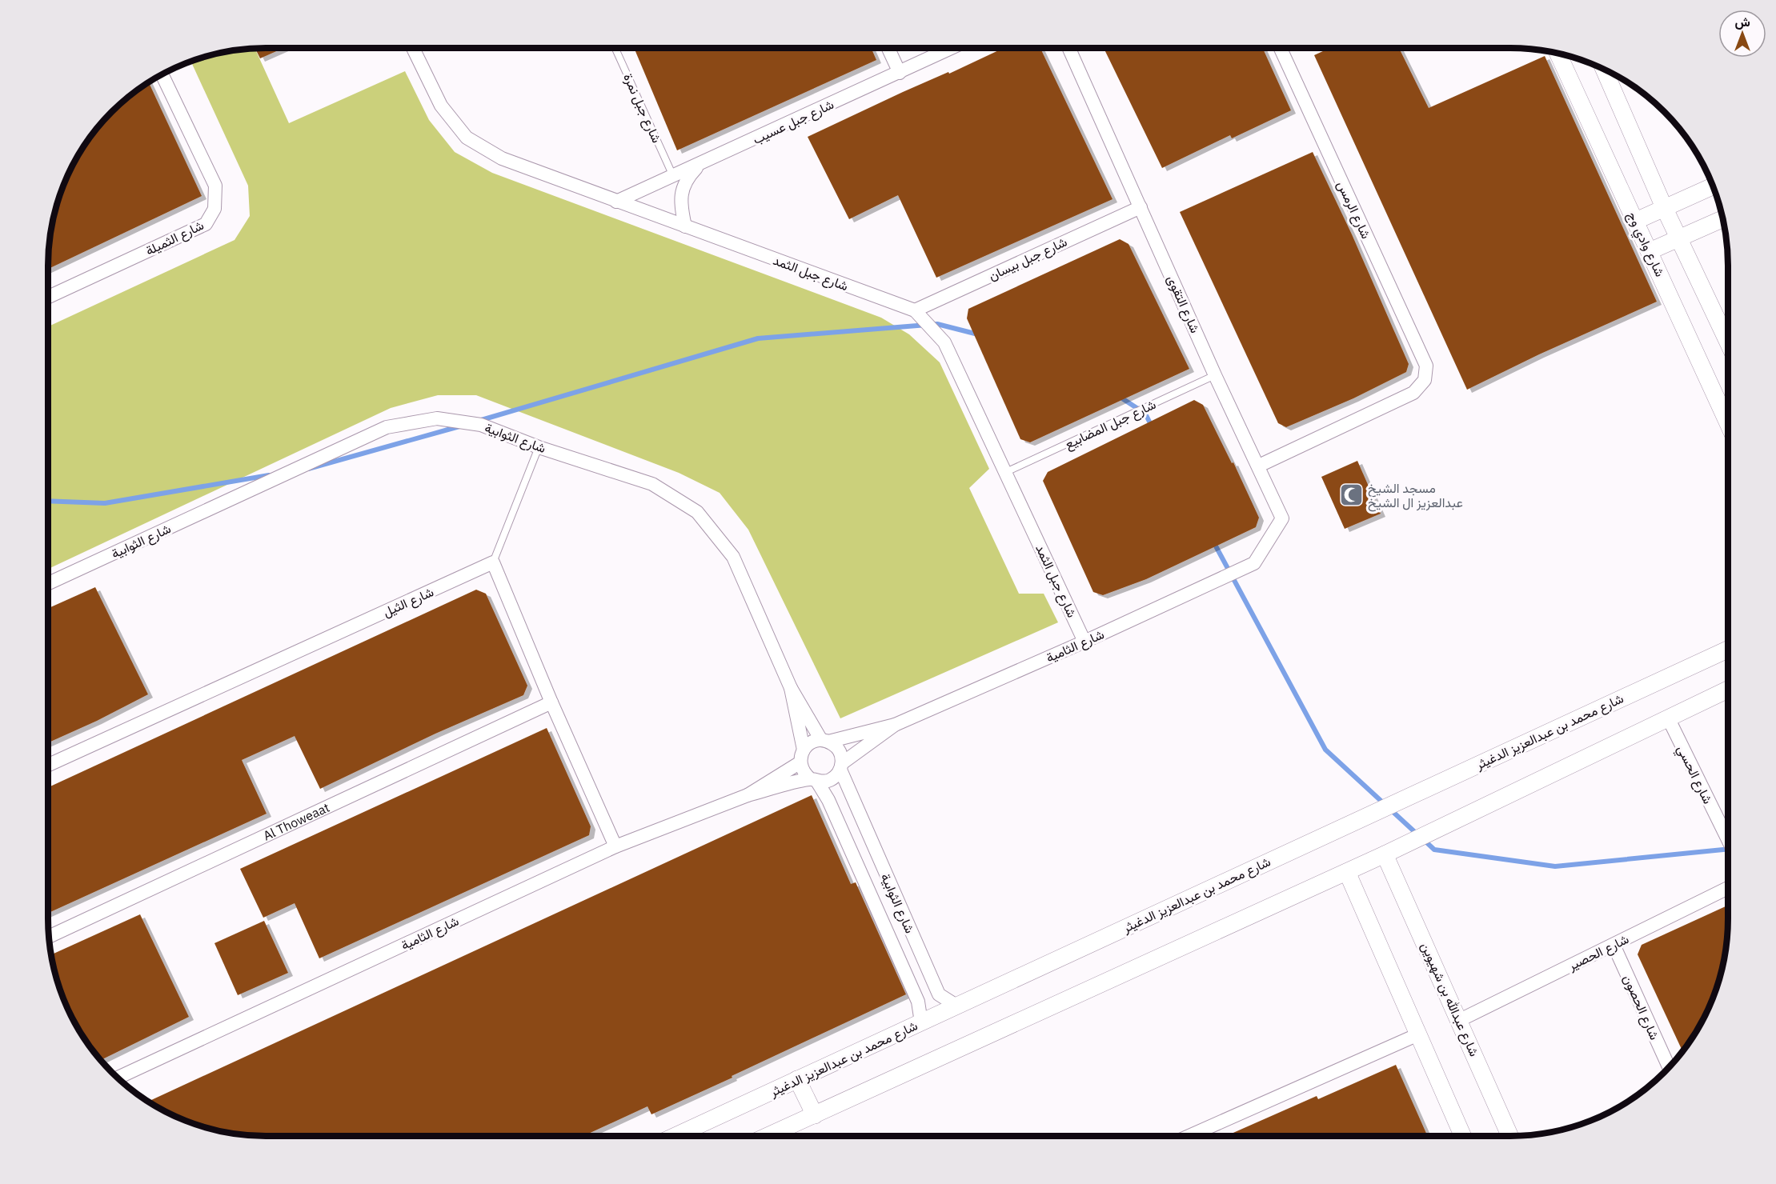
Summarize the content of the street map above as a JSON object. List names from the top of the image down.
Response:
{
  "streets": {
    "street": [
      "شارع جبل عسيب",
      "شارع الرمس",
      "شارع الثميلة",
      "شارع وادي وج",
      "شارع جبل بيسان",
      "شارع جبل الثمد",
      "شارع التقوى",
      "شارع الثوابية",
      "شارع الثيل",
      "شارع الثامية",
      "شارع محمد بن عبدالعزيز الدغيثر",
      "شارع الحسي",
      "Al Thoweaat",
      "شارع الحصير",
      "شارع عبدالله بن شهيوين",
      "شارع الحصون"
    ],
    "lane": ["شارع جبل نمرة", "شارع جبل المضابيع"]
  },
  "crossings": [
    ["شارع جبل نمرة", "شارع جبل عسيب"],
    ["شارع جبل عسيب", "شارع جبل الثمد"],
    ["شارع الرمس", "شارع التقوى"],
    ["شارع جبل بيسان", "شارع جبل الثمد"],
    ["شارع جبل بيسان", "شارع التقوى"],
    ["شارع جبل الثمد", "شارع جبل المضابيع"],
    ["شارع جبل الثمد", "شارع الثامية"],
    ["شارع التقوى", "شارع جبل المضابيع"],
    ["شارع التقوى", "شارع الثامية"],
    ["شارع الثوابية", "شارع محمد بن عبدالعزيز الدغيثر"],
    ["شارع الحصير", "شارع عبدالله بن شهيوين"],
    ["شارع الحصير", "شارع الحصون"]
  ],
  "places": {
    "mosque": ["مسجد الشيخ عبدالعزيز ال الشيخ"]
  },
  "north": "top"
}
